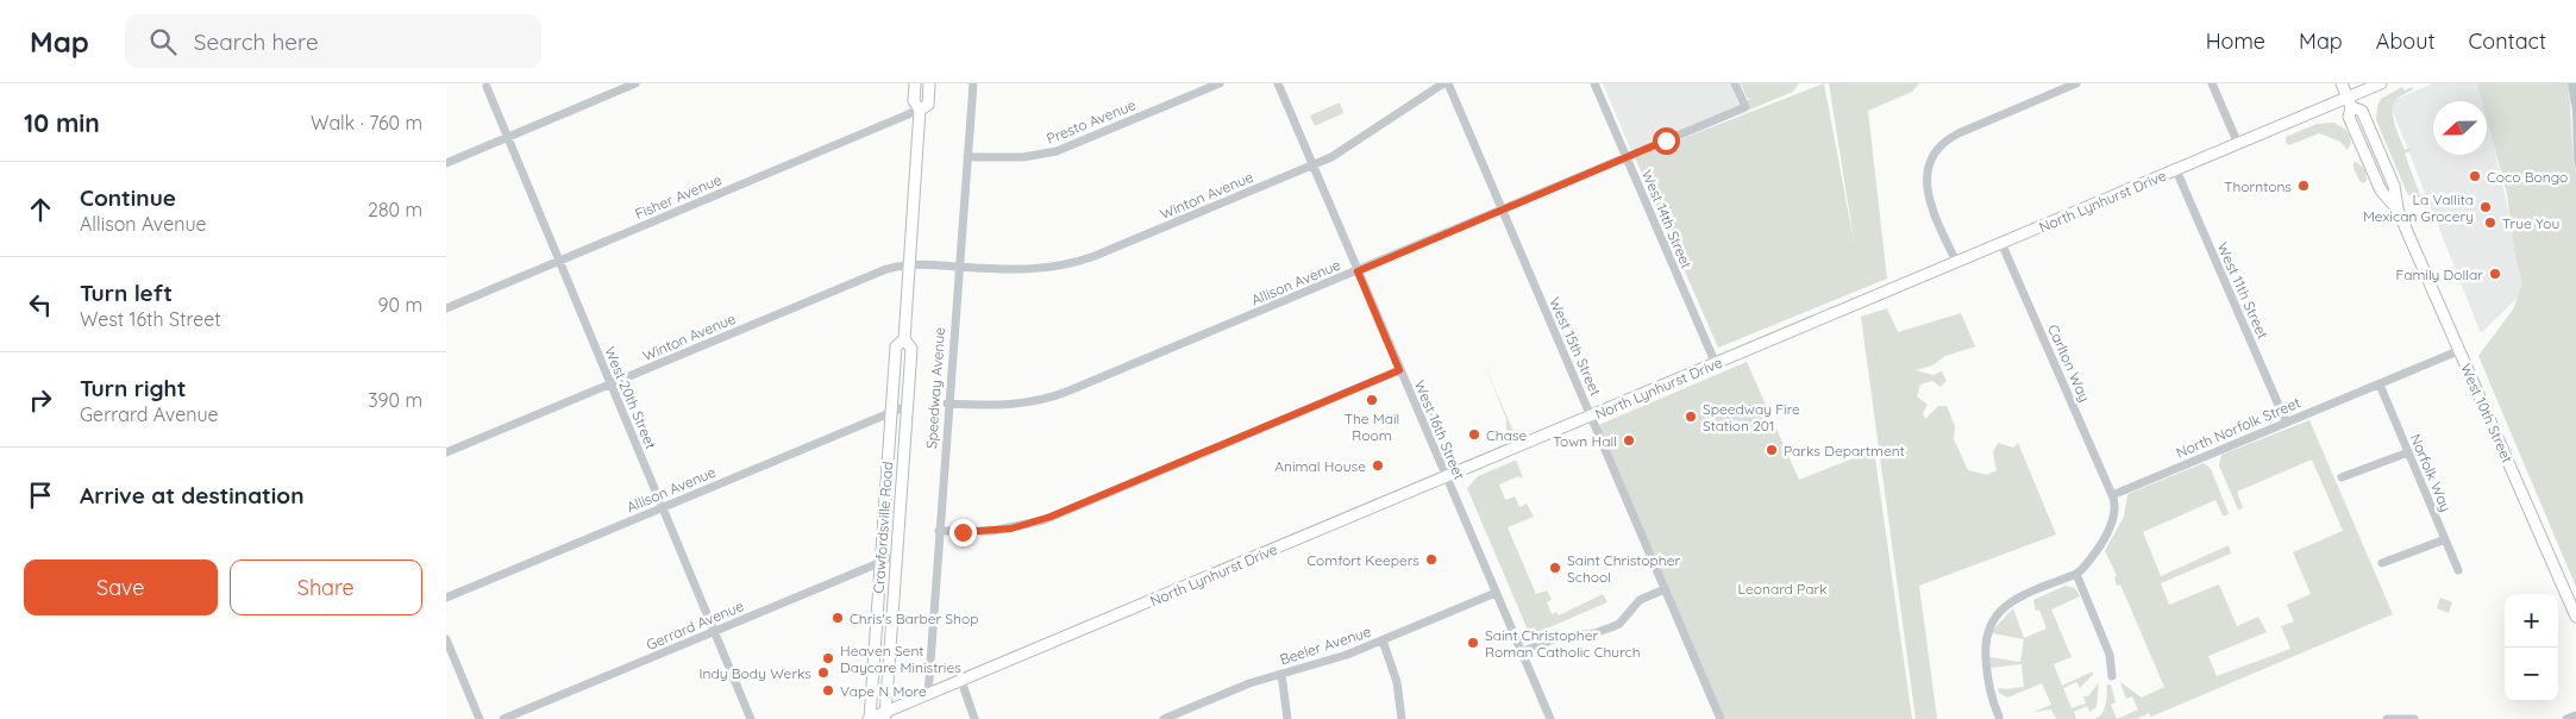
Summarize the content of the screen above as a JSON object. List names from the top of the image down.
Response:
{
  "streets": {
    "main road": ["North Lynhurst Drive", "West 10th Street", "Crawfordsville Road"],
    "street": [
      "Presto Avenue",
      "Winton Avenue",
      "Fisher Avenue",
      "West 14th Street",
      "Allison Avenue",
      "West 11th Street",
      "West 15th Street",
      "Carlton Way",
      "Speedway Avenue",
      "West 20th Street",
      "North Norfolk Street",
      "West 16th Street",
      "Norfolk Way",
      "Gerrard Avenue",
      "Beeler Avenue"
    ]
  },
  "crossings": [
    ["Presto Avenue", "Speedway Avenue"],
    ["Winton Avenue", "Speedway Avenue"],
    ["Winton Avenue", "West 20th Street"],
    ["Winton Avenue", "West 16th Street"],
    ["Winton Avenue", "Crawfordsville Road"],
    ["Fisher Avenue", "West 20th Street"],
    ["Fisher Avenue", "Crawfordsville Road"],
    ["North Lynhurst Drive", "West 14th Street"],
    ["North Lynhurst Drive", "West 11th Street"],
    ["North Lynhurst Drive", "West 15th Street"],
    ["North Lynhurst Drive", "Carlton Way"],
    ["North Lynhurst Drive", "Speedway Avenue"],
    ["North Lynhurst Drive", "West 10th Street"],
    ["North Lynhurst Drive", "West 16th Street"],
    ["North Lynhurst Drive", "Crawfordsville Road"],
    ["West 14th Street", "Allison Avenue"],
    ["Allison Avenue", "West 15th Street"],
    ["Allison Avenue", "Speedway Avenue"],
    ["Allison Avenue", "West 20th Street"],
    ["Allison Avenue", "West 16th Street"],
    ["Allison Avenue", "Crawfordsville Road"],
    ["West 11th Street", "North Norfolk Street"],
    ["Carlton Way", "North Norfolk Street"],
    ["West 20th Street", "Gerrard Avenue"],
    ["West 10th Street", "North Norfolk Street"],
    ["North Norfolk Street", "Norfolk Way"],
    ["West 16th Street", "Beeler Avenue"],
    ["Crawfordsville Road", "Gerrard Avenue"]
  ],
  "parks": ["Leonard Park"],
  "places": [
    "Coco Bongo",
    "Thorntons",
    "La Vallita Mexican Grocery",
    "True You",
    "Family Dollar",
    "The Mail Room",
    "Speedway Fire Station 201",
    "Chase",
    "Town Hall",
    "Parks Department",
    "Animal House",
    "Comfort Keepers",
    "Saint Christopher School",
    "Chris's Barber Shop",
    "Saint Christopher Roman Catholic Church",
    "Heaven Sent Daycare Ministries",
    "Indy Body Werks",
    "Vape N More"
  ],
  "north": "left",
  "page": {
    "header": "Map",
    "search": "Search here",
    "nav": [
      "Home",
      "Map",
      "About",
      "Contact"
    ],
    "heading": ["10 min", "Walk · 760 m"],
    "list": [
      ["Continue", "Allison Avenue", "280 m"],
      ["Turn left", "West 16th Street", "90 m"],
      ["Turn right", "Gerrard Avenue", "390 m"],
      "Arrive at destination"
    ],
    "buttons": ["Save", "Share"],
    "map_buttons": ["+", "−"]
  }
}
